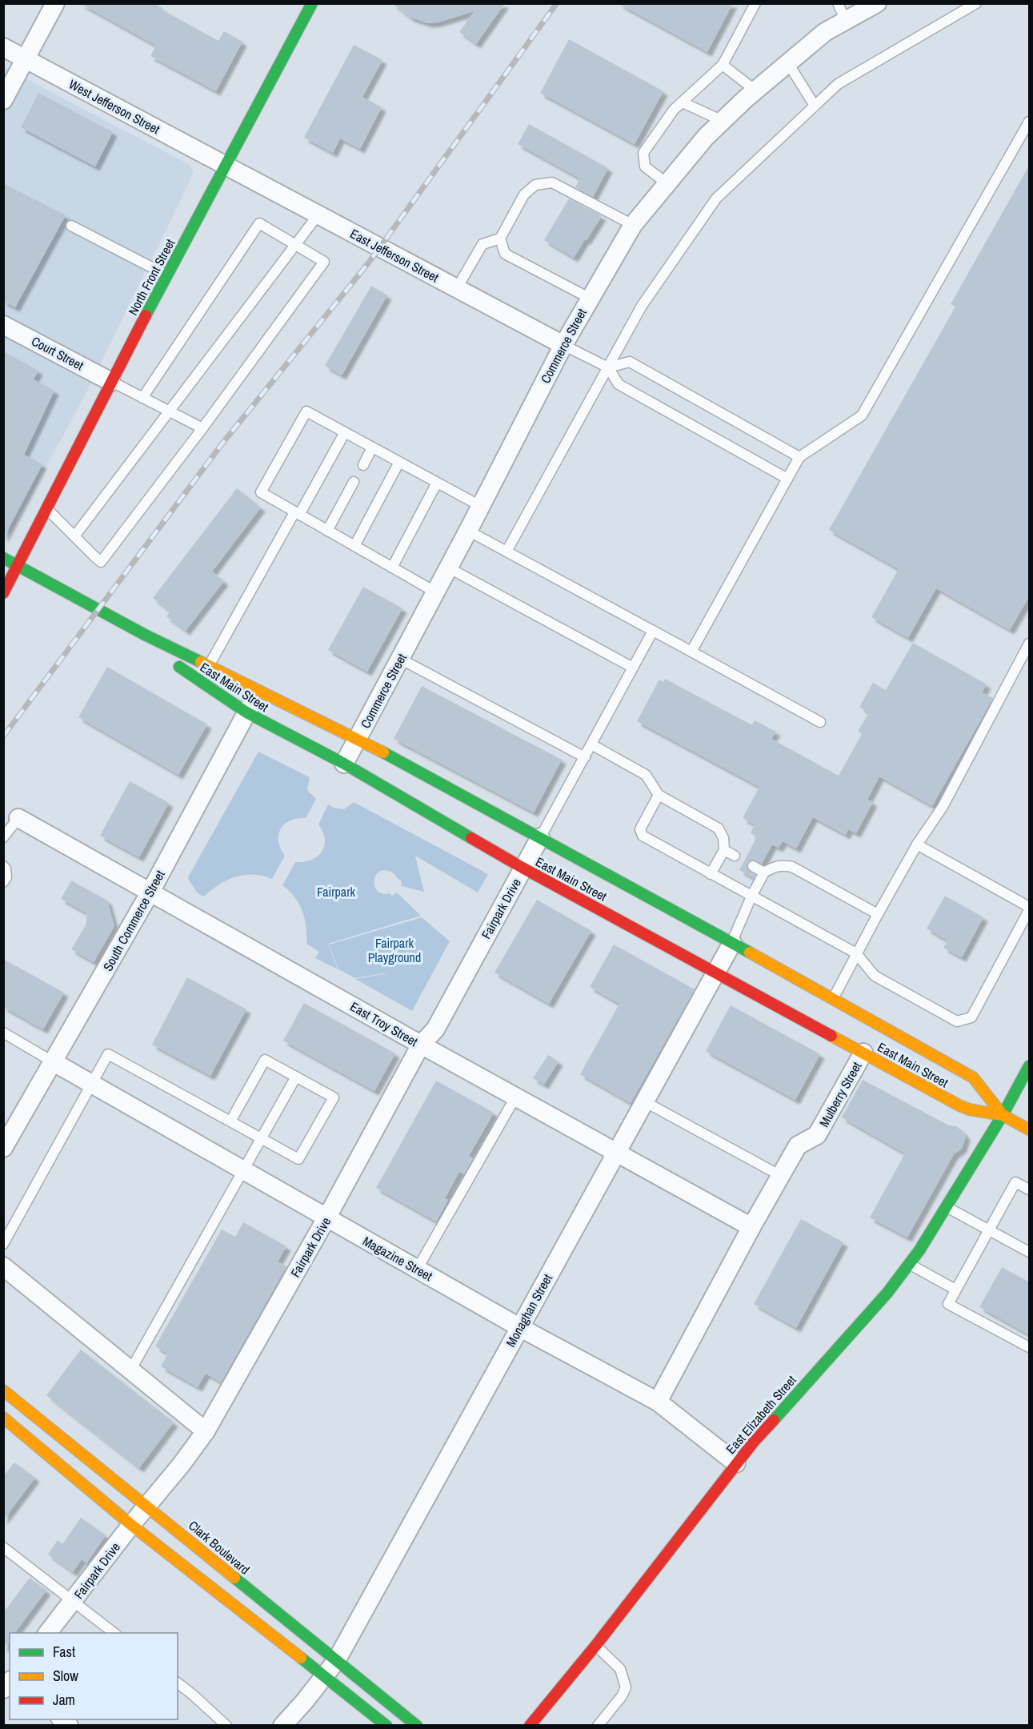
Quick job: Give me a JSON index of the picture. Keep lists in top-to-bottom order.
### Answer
{
  "streets": {
    "street": [
      "West Jefferson Street",
      "East Jefferson Street",
      "North Front Street",
      "Commerce Street",
      "Court Street",
      "East Main Street",
      "Fairpark Drive",
      "South Commerce Street",
      "East Troy Street",
      "Mulberry Street",
      "Magazine Street",
      "Monaghan Street",
      "East Elizabeth Street",
      "Clark Boulevard"
    ]
  },
  "crossings": [
    ["West Jefferson Street", "East Jefferson Street"],
    ["West Jefferson Street", "North Front Street"],
    ["East Jefferson Street", "North Front Street"],
    ["East Jefferson Street", "Commerce Street"],
    ["North Front Street", "Court Street"],
    ["North Front Street", "East Main Street"],
    ["Commerce Street", "East Main Street"],
    ["East Main Street", "Fairpark Drive"],
    ["East Main Street", "South Commerce Street"],
    ["East Main Street", "Mulberry Street"],
    ["East Main Street", "Monaghan Street"],
    ["East Main Street", "East Elizabeth Street"],
    ["Fairpark Drive", "East Troy Street"],
    ["Fairpark Drive", "Magazine Street"],
    ["Fairpark Drive", "Clark Boulevard"],
    ["South Commerce Street", "East Troy Street"],
    ["South Commerce Street", "Magazine Street"],
    ["East Troy Street", "Mulberry Street"],
    ["East Troy Street", "Monaghan Street"],
    ["Mulberry Street", "Magazine Street"],
    ["Magazine Street", "Monaghan Street"],
    ["Magazine Street", "East Elizabeth Street"],
    ["Monaghan Street", "Clark Boulevard"]
  ],
  "parks": ["Fairpark", "Fairpark Playground"],
  "legend": ["Fast", "Slow", "Jam"]
}
